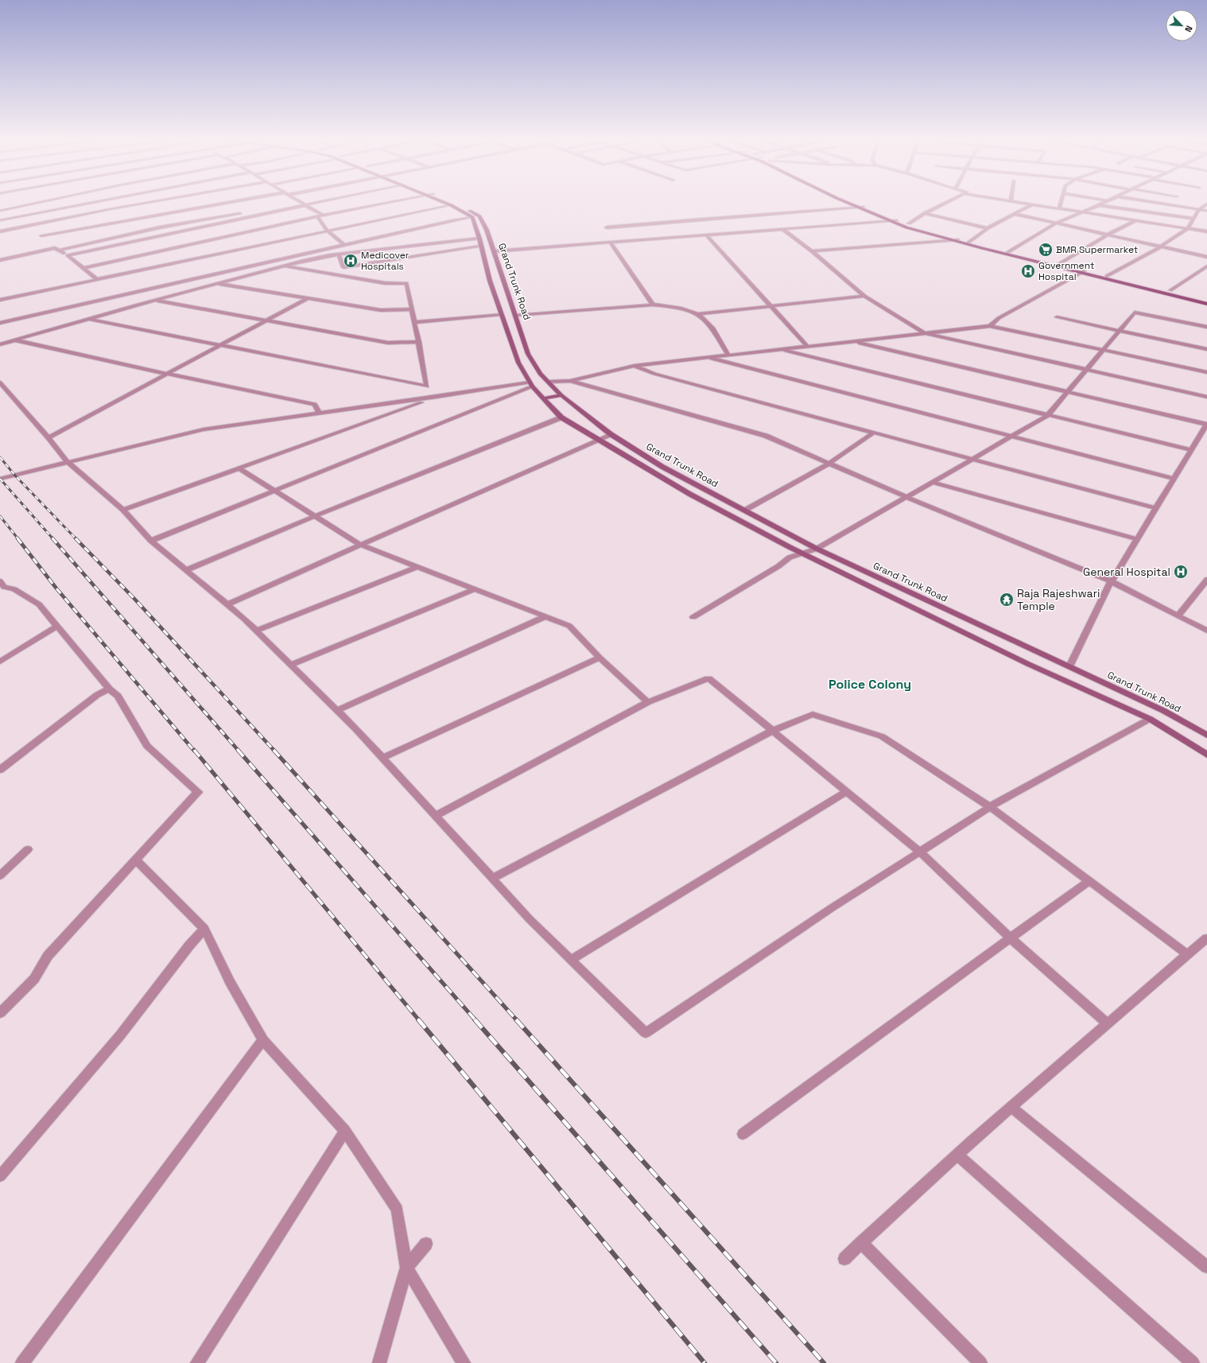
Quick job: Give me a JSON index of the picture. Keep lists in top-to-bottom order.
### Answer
{
  "streets": {
    "main road": ["Grand Trunk Road"]
  },
  "districts": ["Police Colony"],
  "places": {
    "supermarket": ["BMR Supermarket"],
    "hospital": ["Medicover Hospitals", "Government Hospital", "General Hospital"],
    "temple": ["Raja Rajeshwari Temple"]
  },
  "north": "bottom right"
}
